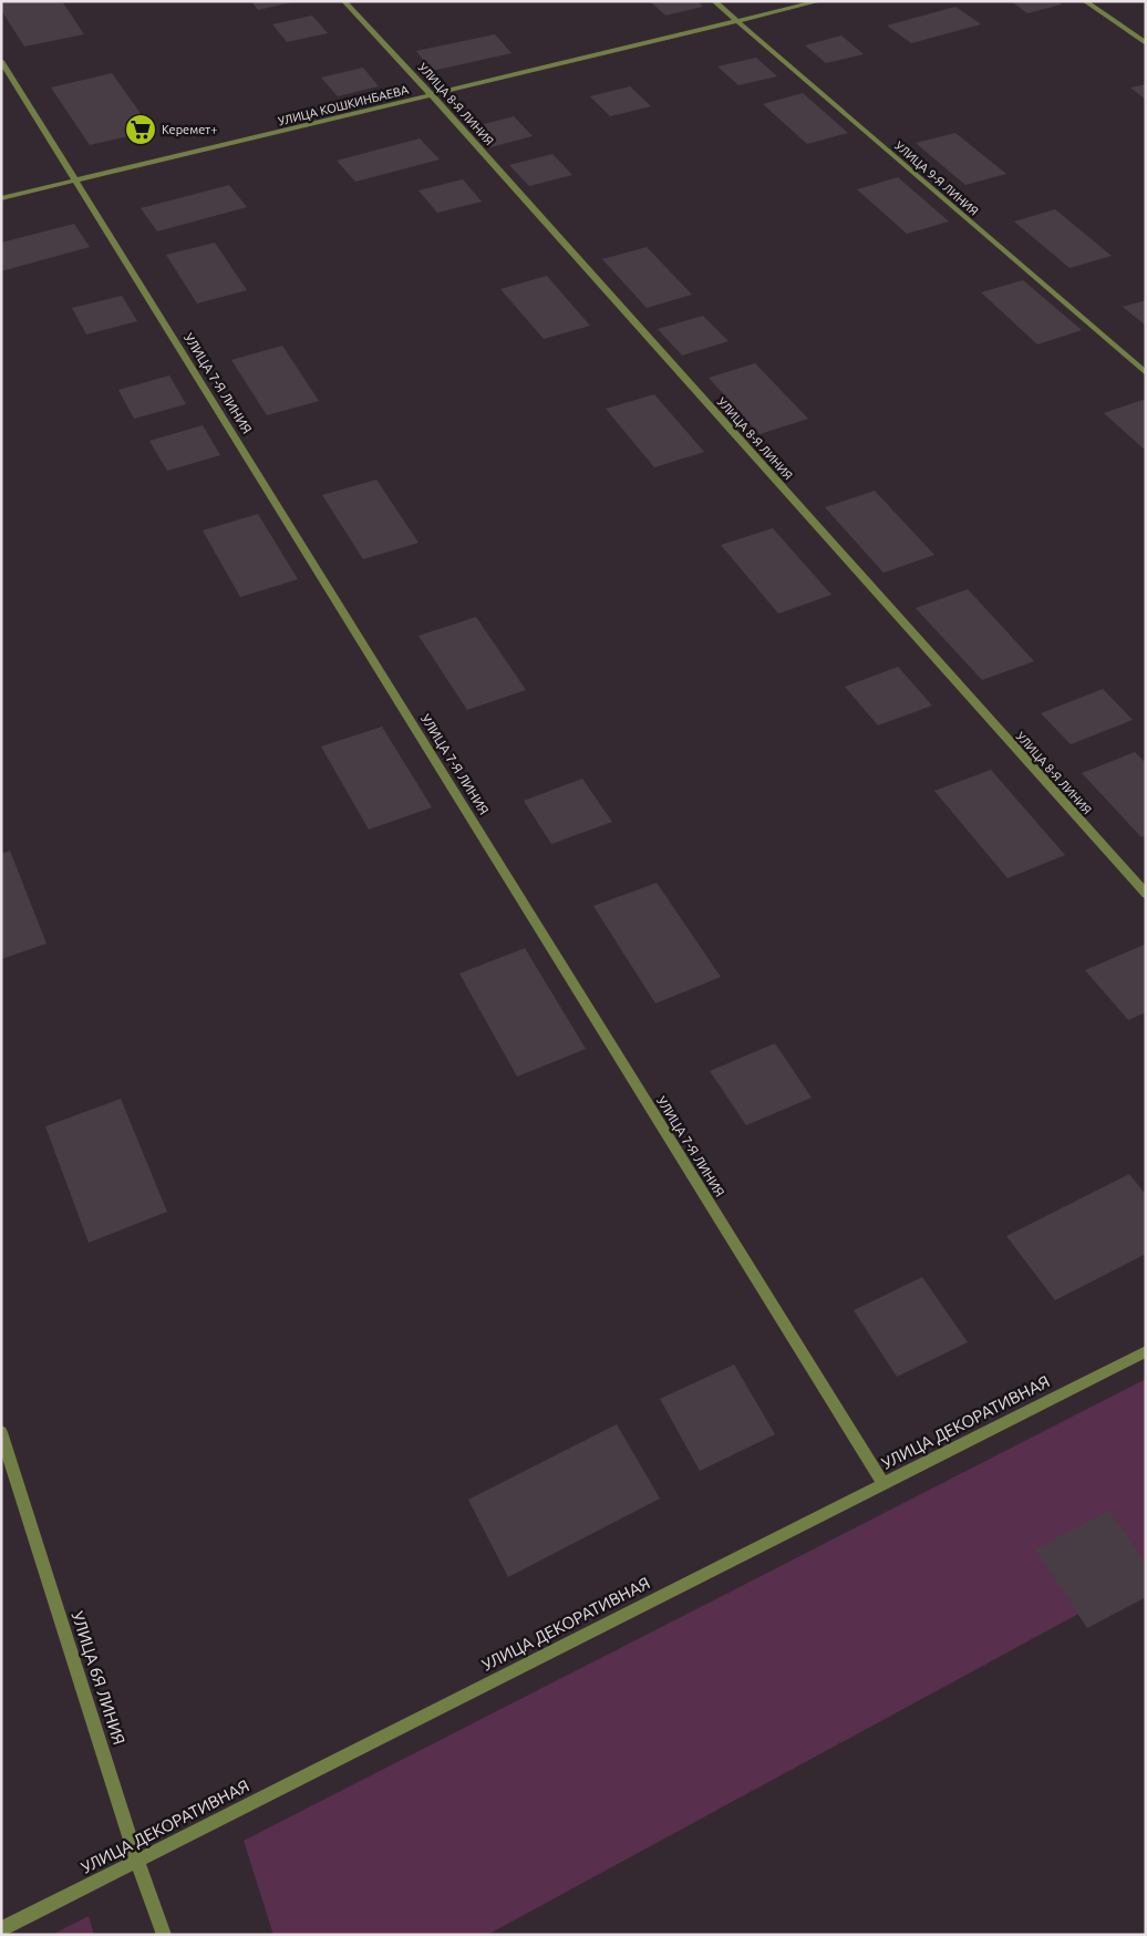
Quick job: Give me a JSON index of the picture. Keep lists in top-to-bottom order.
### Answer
{
  "streets": {
    "street": [
      "УЛИЦА 8-Я ЛИНИЯ",
      "УЛИЦА КОШКИНБАЕВА",
      "УЛИЦА 9-Я ЛИНИЯ",
      "УЛИЦА 7-Я ЛИНИЯ",
      "УЛИЦА ДЕКОРАТИВНАЯ",
      "УЛИЦА 6Я ЛИНИЯ"
    ]
  },
  "crossings": [
    ["УЛИЦА 8-Я ЛИНИЯ", "УЛИЦА КОШКИНБАЕВА"],
    ["УЛИЦА КОШКИНБАЕВА", "УЛИЦА 9-Я ЛИНИЯ"],
    ["УЛИЦА КОШКИНБАЕВА", "УЛИЦА 7-Я ЛИНИЯ"],
    ["УЛИЦА 7-Я ЛИНИЯ", "УЛИЦА ДЕКОРАТИВНАЯ"],
    ["УЛИЦА ДЕКОРАТИВНАЯ", "УЛИЦА 6Я ЛИНИЯ"]
  ],
  "places": {
    "supermarket": ["Керемет+"]
  }
}
